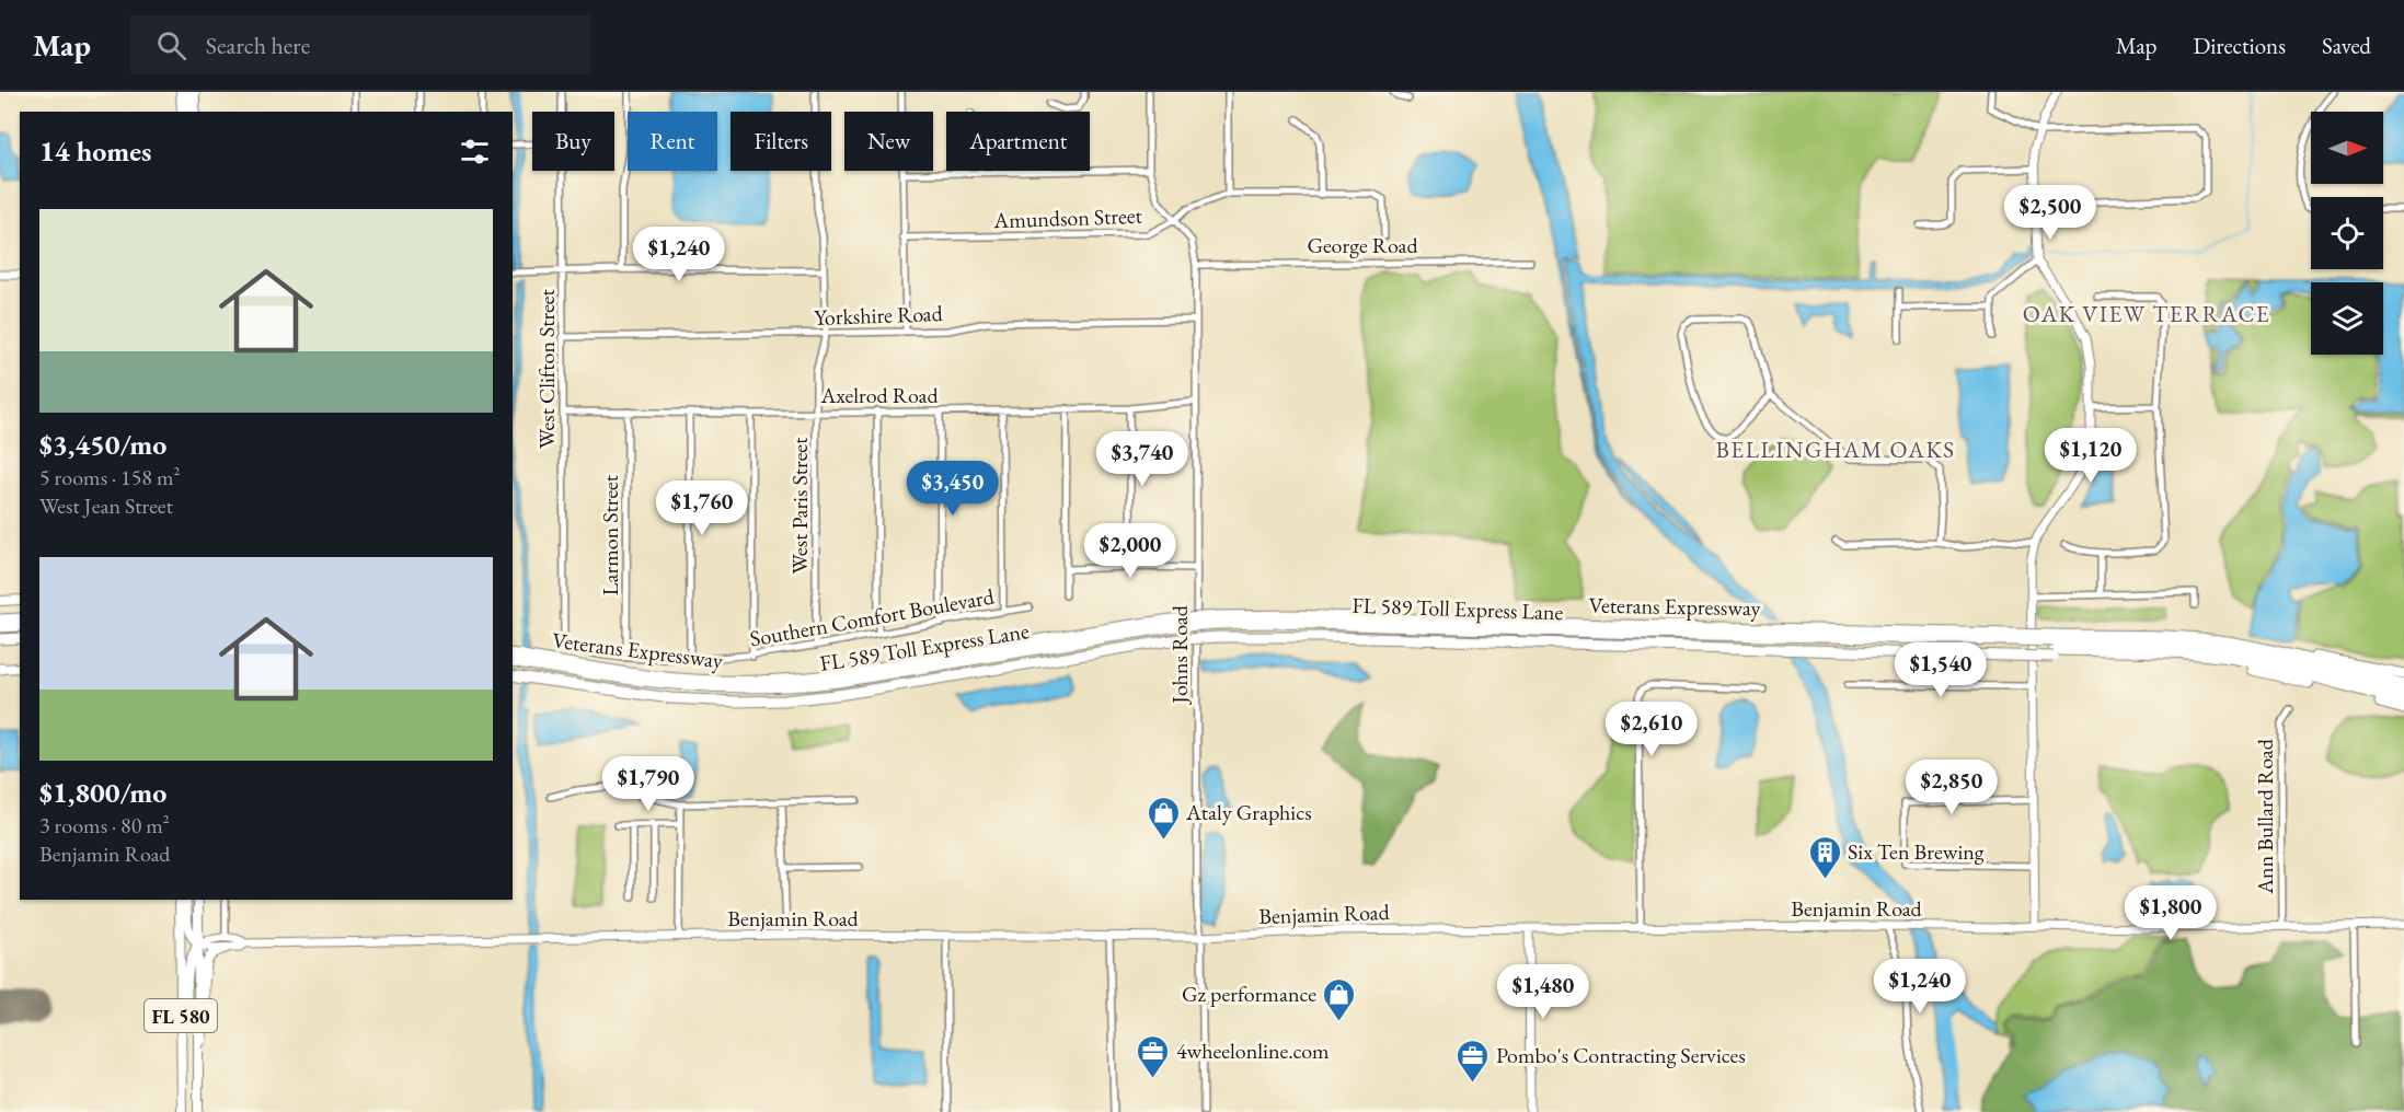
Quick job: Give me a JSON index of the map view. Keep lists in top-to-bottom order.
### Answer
{
  "streets": {
    "highway": ["Veterans Expressway"],
    "main road": ["FL 580"],
    "street": [
      "Amundson Street",
      "George Road",
      "Yorkshire Road",
      "West Clifton Street",
      "Axelrod Road",
      "West Paris Street",
      "Larmon Street",
      "Southern Comfort Boulevard",
      "Johns Road",
      "Ann Bullard Road",
      "Benjamin Road"
    ]
  },
  "crossings": [
    ["Amundson Street", "Johns Road"],
    ["George Road", "Johns Road"],
    ["Yorkshire Road", "West Clifton Street"],
    ["Yorkshire Road", "West Paris Street"],
    ["Yorkshire Road", "Johns Road"],
    ["West Clifton Street", "Axelrod Road"],
    ["West Clifton Street", "Southern Comfort Boulevard"],
    ["Axelrod Road", "West Paris Street"],
    ["Axelrod Road", "Larmon Street"],
    ["Axelrod Road", "Johns Road"],
    ["West Paris Street", "Southern Comfort Boulevard"],
    ["Larmon Street", "Southern Comfort Boulevard"],
    ["Johns Road", "Benjamin Road"],
    ["Ann Bullard Road", "Benjamin Road"],
    ["Benjamin Road", "FL 580"]
  ],
  "districts": ["OAK VIEW TERRACE", "BELLINGHAM OAKS"],
  "places": {
    "shop": ["Ataly Graphics", "Gz performance"],
    "building": ["Six Ten Brewing"],
    "office": ["4wheelonline.com", "Pombo's Contracting Services"]
  },
  "north": "right",
  "page": {
    "header": "Map",
    "search": "Search here",
    "nav": ["Map", "Directions", "Saved"],
    "chip": [
      "Buy",
      "Rent",
      "Filters",
      "New",
      "Apartment"
    ],
    "heading": "14 homes",
    "price": [
      "$2,500",
      "$1,240",
      "$1,120",
      "$3,740",
      "$3,450",
      "$1,760",
      "$2,000",
      "$1,540",
      "$2,610",
      "$1,790",
      "$2,850",
      "$1,800",
      "$1,240",
      "$1,480"
    ],
    "list": [
      {
        "name": "$3,450/mo",
        "note": "5 rooms · 158 m² · West Jean Street"
      },
      {
        "name": "$1,800/mo",
        "note": "3 rooms · 80 m² · Benjamin Road"
      }
    ]
  }
}
